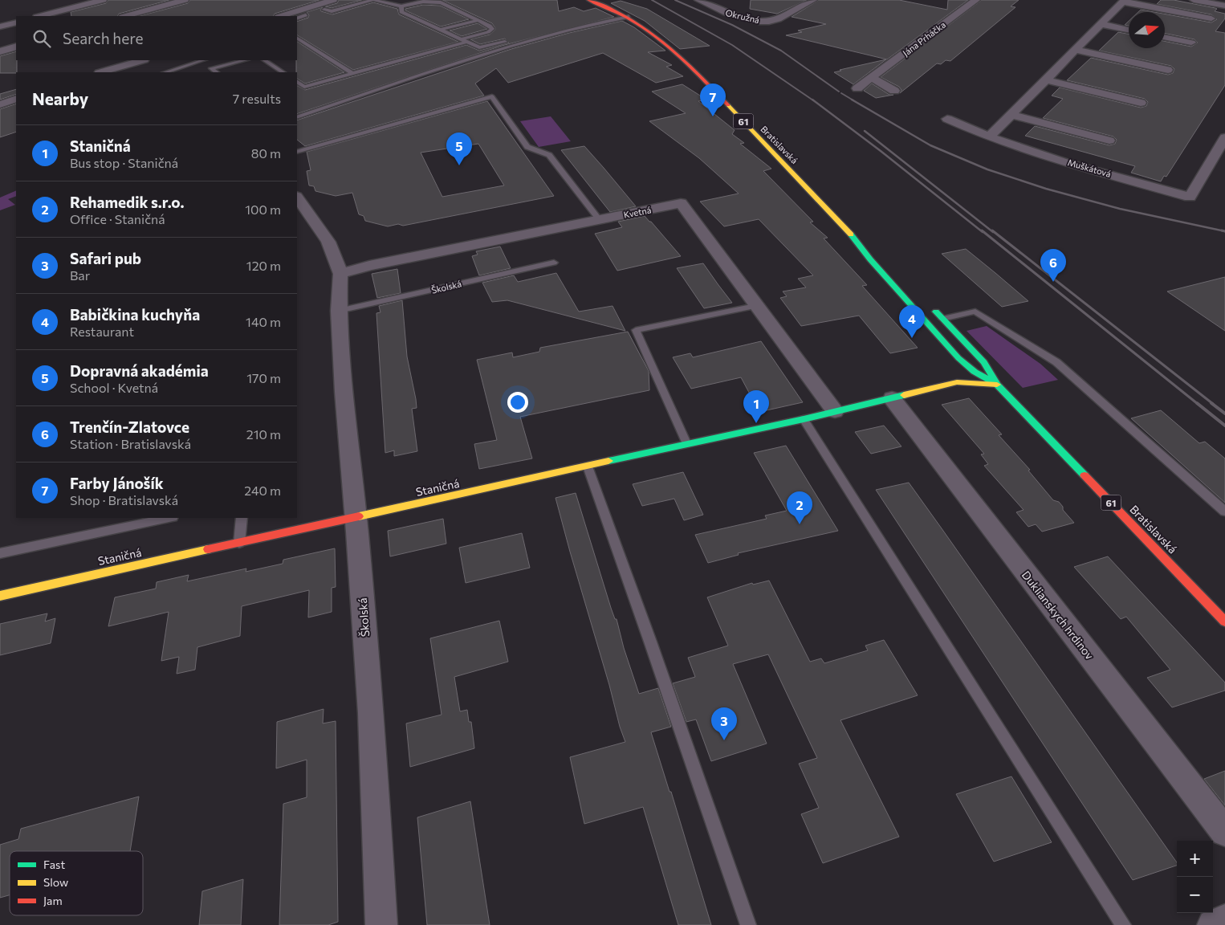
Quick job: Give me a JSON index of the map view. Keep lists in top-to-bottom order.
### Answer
{
  "streets": {
    "main road": ["61", "Bratislavská", "Staničná"],
    "street": [
      "Okružná",
      "Jána Prháčka",
      "Muškátová",
      "Kvetná",
      "Školská",
      "Duklianskych hrdinov"
    ]
  },
  "crossings": [
    ["Bratislavská", "Staničná"],
    ["Kvetná", "Školská"],
    ["Kvetná", "Staničná"],
    ["Školská", "Staničná"],
    ["Staničná", "Duklianskych hrdinov"]
  ],
  "legend": ["Fast", "Slow", "Jam"],
  "north": "right",
  "page": {
    "search": "Search here",
    "heading": ["Nearby", "7 results"],
    "pins": [
      "7",
      "5",
      "6",
      "4",
      "1",
      "2",
      "3"
    ],
    "list": [
      {
        "mark": "1",
        "name": "Staničná",
        "note": "Bus stop · Staničná",
        "value": "80 m"
      },
      {
        "mark": "2",
        "name": "Rehamedik s.r.o.",
        "note": "Office · Staničná",
        "value": "100 m"
      },
      {
        "mark": "3",
        "name": "Safari pub",
        "note": "Bar",
        "value": "120 m"
      },
      {
        "mark": "4",
        "name": "Babičkina kuchyňa",
        "note": "Restaurant",
        "value": "140 m"
      },
      {
        "mark": "5",
        "name": "Dopravná akadémia",
        "note": "School · Kvetná",
        "value": "170 m"
      },
      {
        "mark": "6",
        "name": "Trenčín-Zlatovce",
        "note": "Station · Bratislavská",
        "value": "210 m"
      },
      {
        "mark": "7",
        "name": "Farby Jánošík",
        "note": "Shop · Bratislavská",
        "value": "240 m"
      }
    ],
    "map_buttons": ["+", "−"]
  }
}
